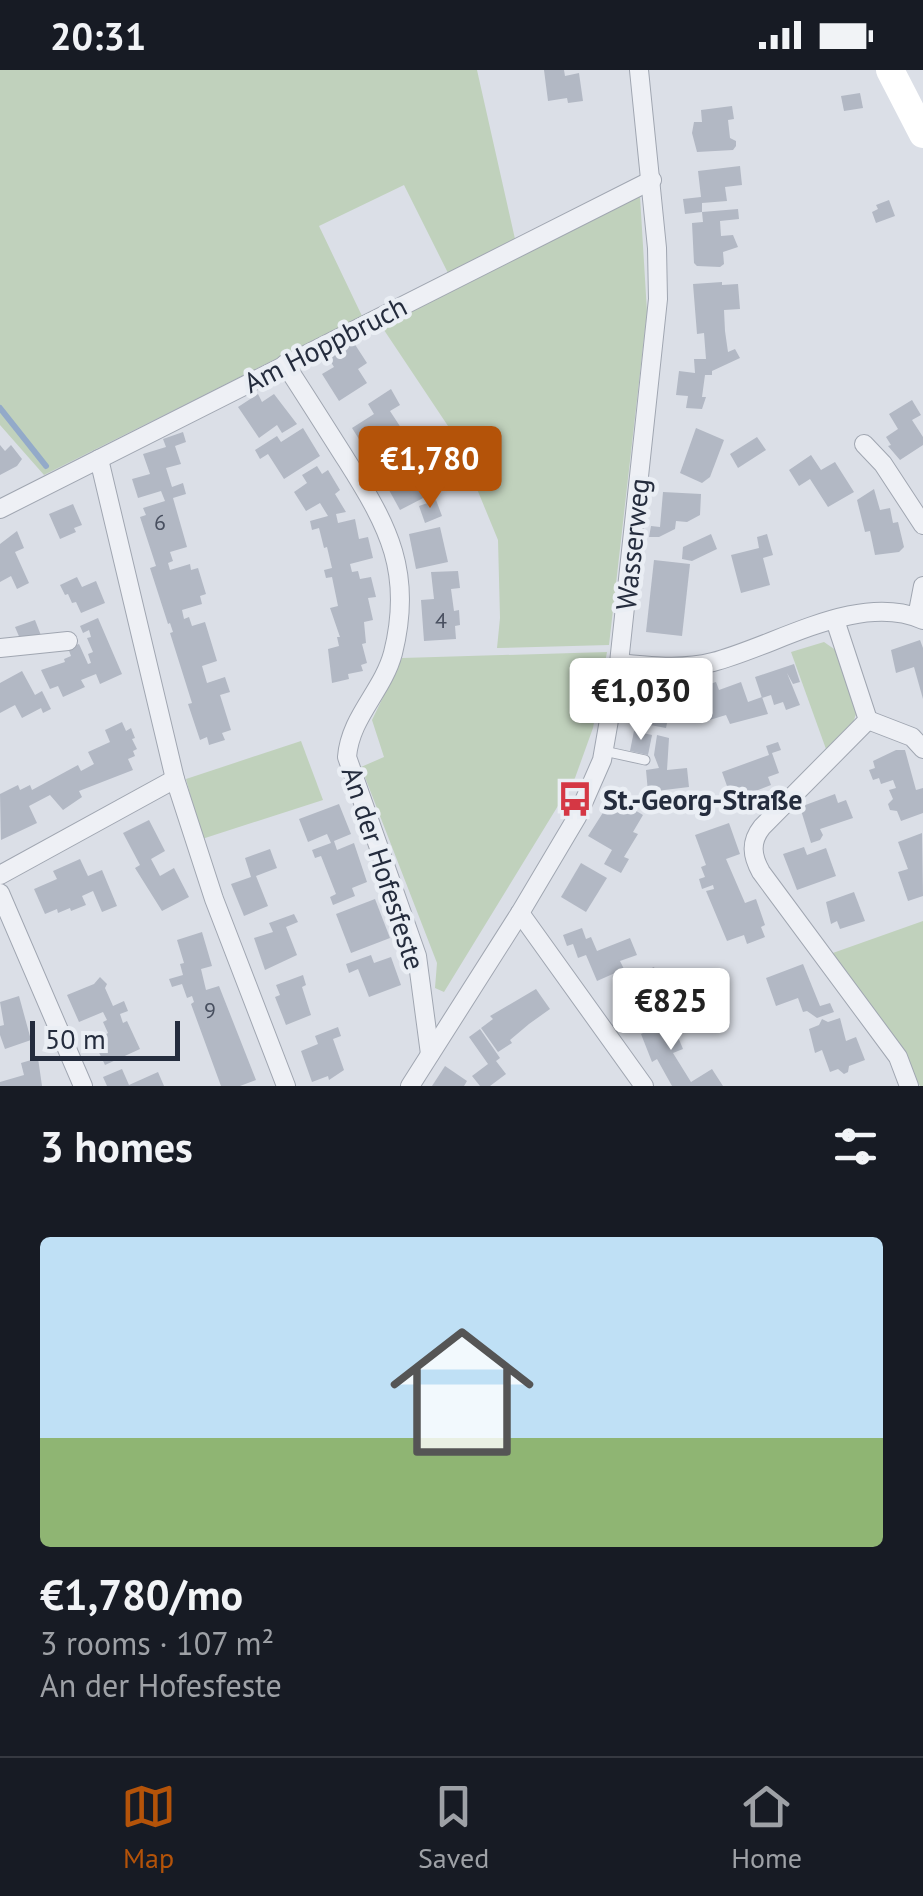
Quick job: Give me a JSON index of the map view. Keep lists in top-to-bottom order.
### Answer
{
  "streets": {
    "street": ["Am Hoppbruch", "Wasserweg", "An der Hofesfeste"]
  },
  "crossings": [
    ["Am Hoppbruch", "Wasserweg"],
    ["Am Hoppbruch", "An der Hofesfeste"],
    ["Wasserweg", "An der Hofesfeste"]
  ],
  "places": {
    "bus stop": ["St.-Georg-Straße"]
  },
  "house_numbers": ["6", "4", "9"],
  "scale_bar": "50 m",
  "page": {
    "status": "20:31",
    "price": ["€1,780", "€1,030", "€825"],
    "scale": "50 m",
    "heading": "3 homes",
    "list": [
      {
        "name": "€1,780/mo",
        "note": "3 rooms · 107 m² · An der Hofesfeste"
      }
    ],
    "tabs": ["Map", "Saved", "Home"]
  }
}
